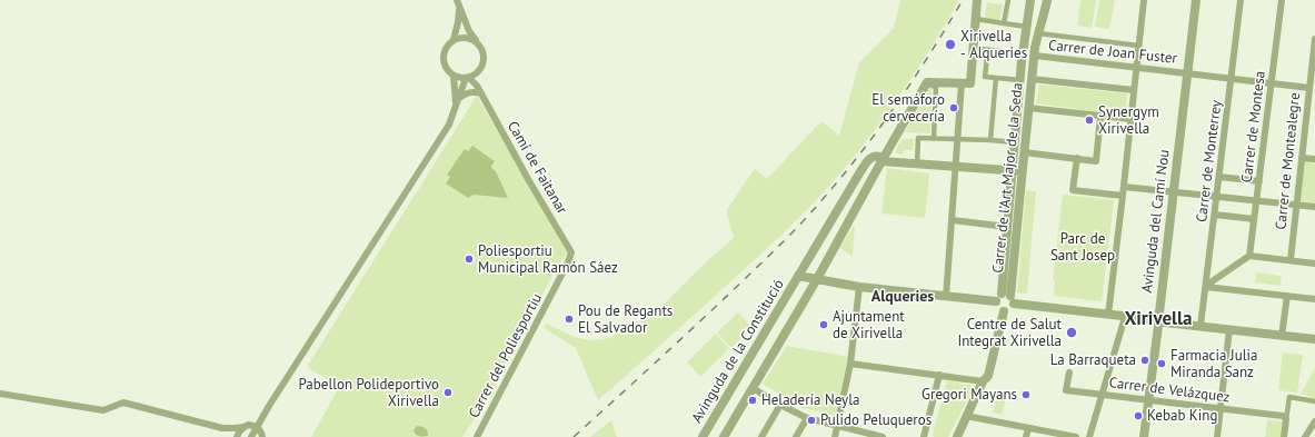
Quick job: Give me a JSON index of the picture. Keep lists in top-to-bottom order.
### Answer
{
  "streets": {
    "street": [
      "Carrer de Joan Fuster",
      "Carrer de Montesa",
      "Carrer de Monterrey",
      "Carrer de Montealegre",
      "Camí de Faitanar",
      "Carrer de l'Art Major de la Seda",
      "Avinguda del Camí Nou",
      "Avinguda de la Constitució",
      "Carrer del Poliesportiu",
      "Carrer de Velázquez"
    ]
  },
  "crossings": [
    ["Carrer de Joan Fuster", "Carrer de Montesa"],
    ["Carrer de Joan Fuster", "Carrer de Monterrey"],
    ["Carrer de Joan Fuster", "Carrer de Montealegre"],
    ["Carrer de Joan Fuster", "Carrer de l'Art Major de la Seda"],
    ["Carrer de Joan Fuster", "Avinguda del Camí Nou"],
    ["Camí de Faitanar", "Carrer del Poliesportiu"]
  ],
  "districts": ["Alqueries", "Xirivella"],
  "parks": ["Parc de Sant Josep"],
  "places": [
    "Xirivella - Alqueries",
    "El semáforo cervecería",
    "Synergym Xirivella",
    "Poliesportiu Municipal Ramón Sáez",
    "Pou de Regants El Salvador",
    "Ajuntament de Xirivella",
    "Centre de Salut Integrat Xirivella",
    "La Barraqueta",
    "Farmacia Julia Miranda Sanz",
    "Pabellon Polideportivo Xirivella",
    "Gregori Mayans",
    "Heladería Neyla",
    "Kebab King",
    "Pulido Peluqueros"
  ]
}
